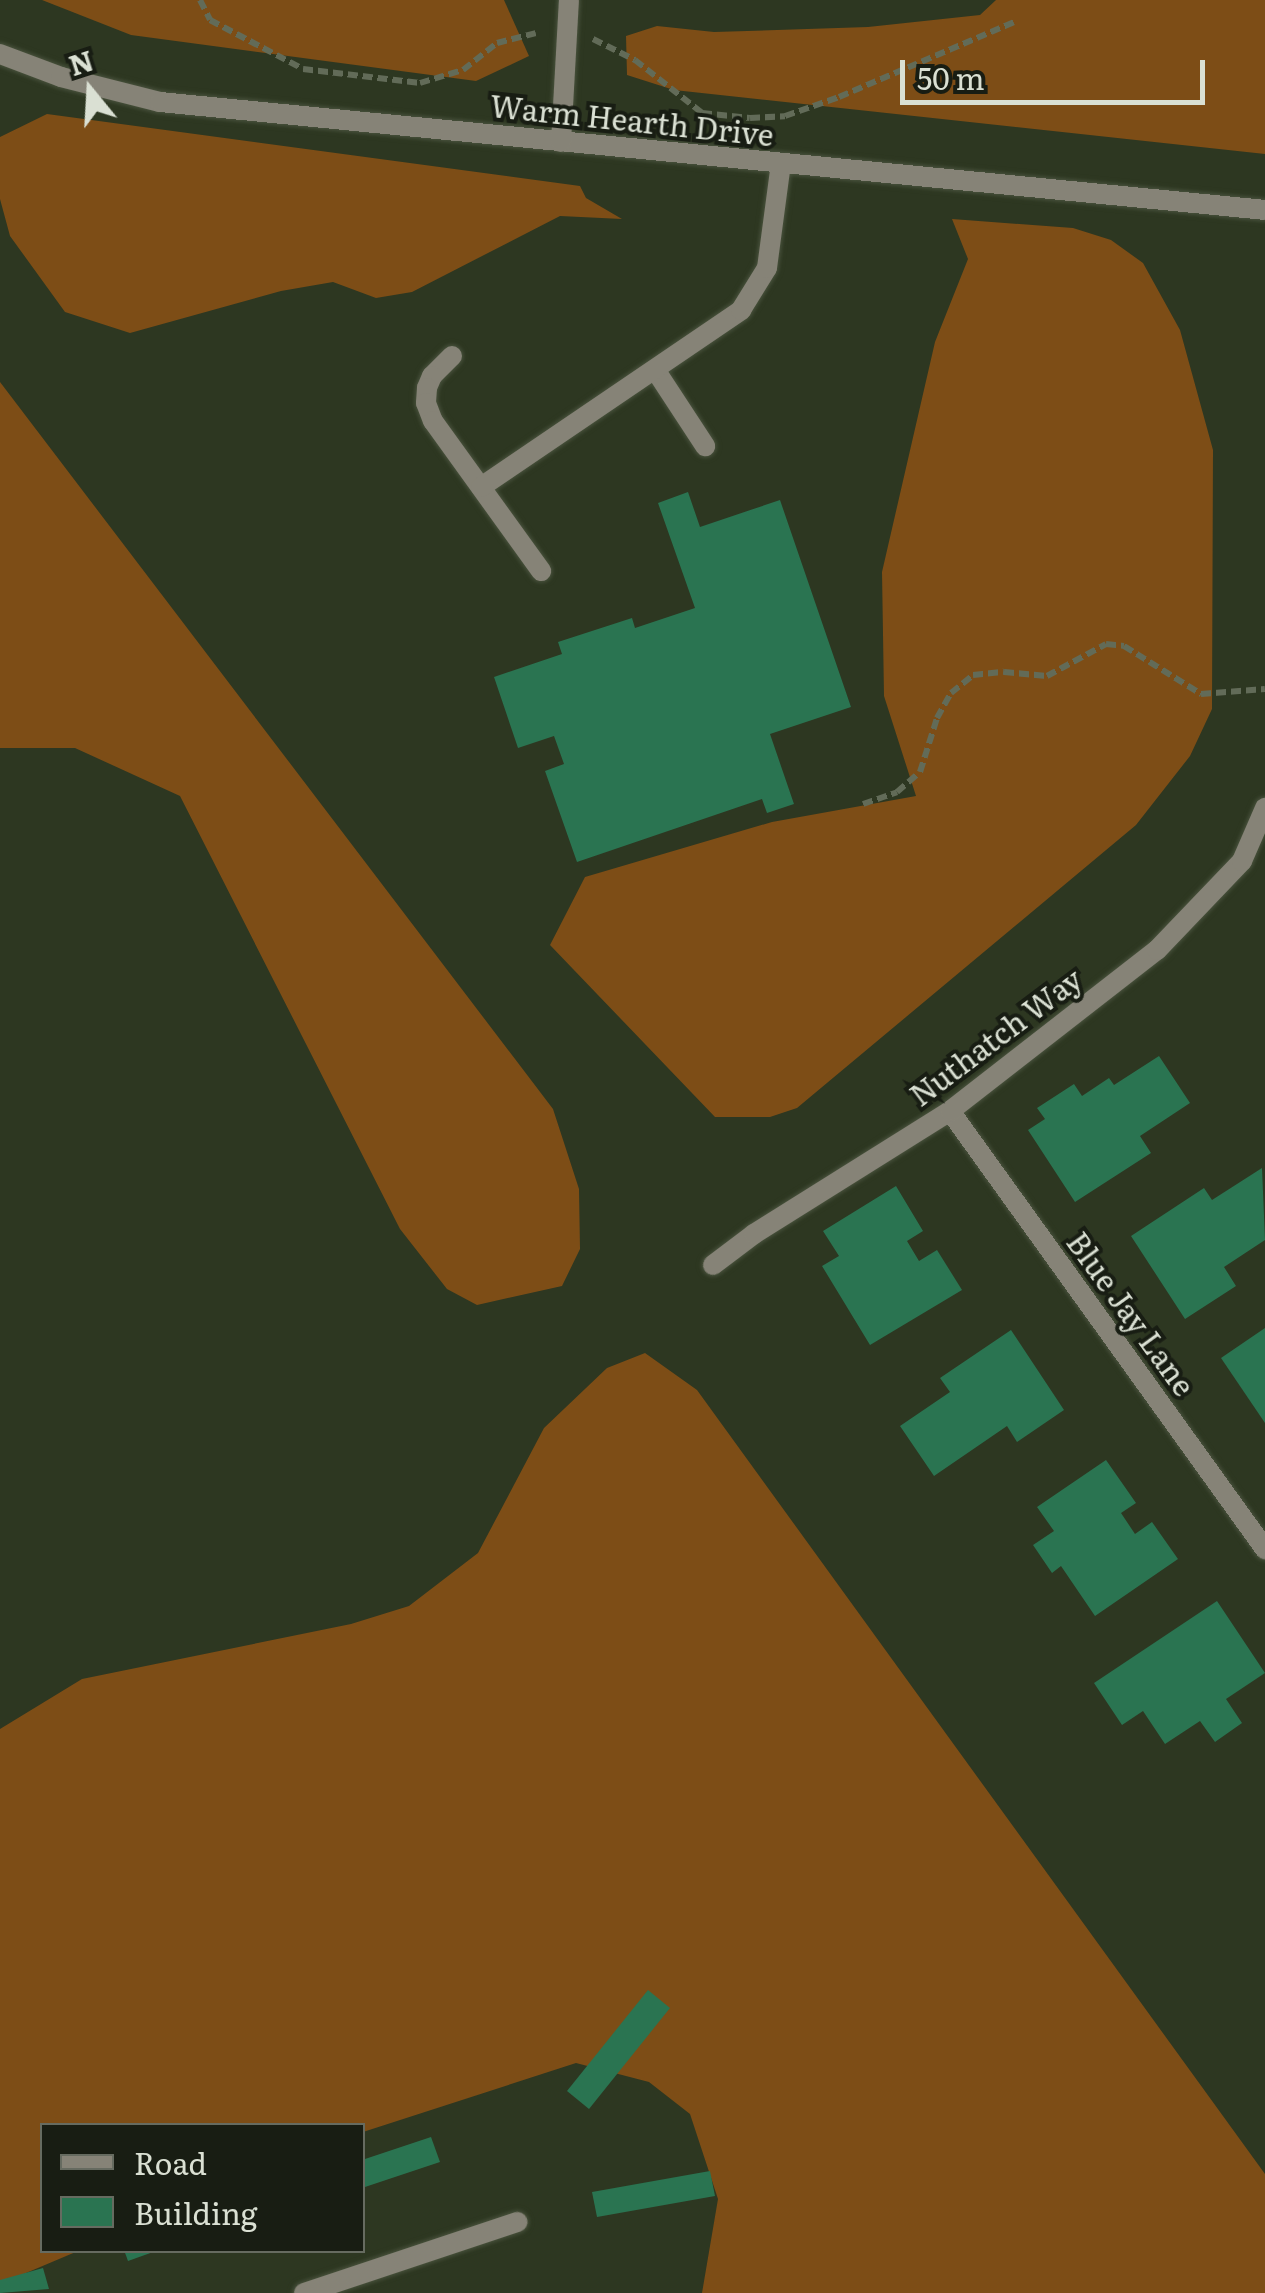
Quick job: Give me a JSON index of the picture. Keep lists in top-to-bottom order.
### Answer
{
  "streets": {
    "street": ["Warm Hearth Drive", "Nuthatch Way", "Blue Jay Lane"]
  },
  "crossings": [
    ["Nuthatch Way", "Blue Jay Lane"]
  ],
  "legend": ["Road", "Building"],
  "scale_bar": "50 m",
  "north": "top"
}
